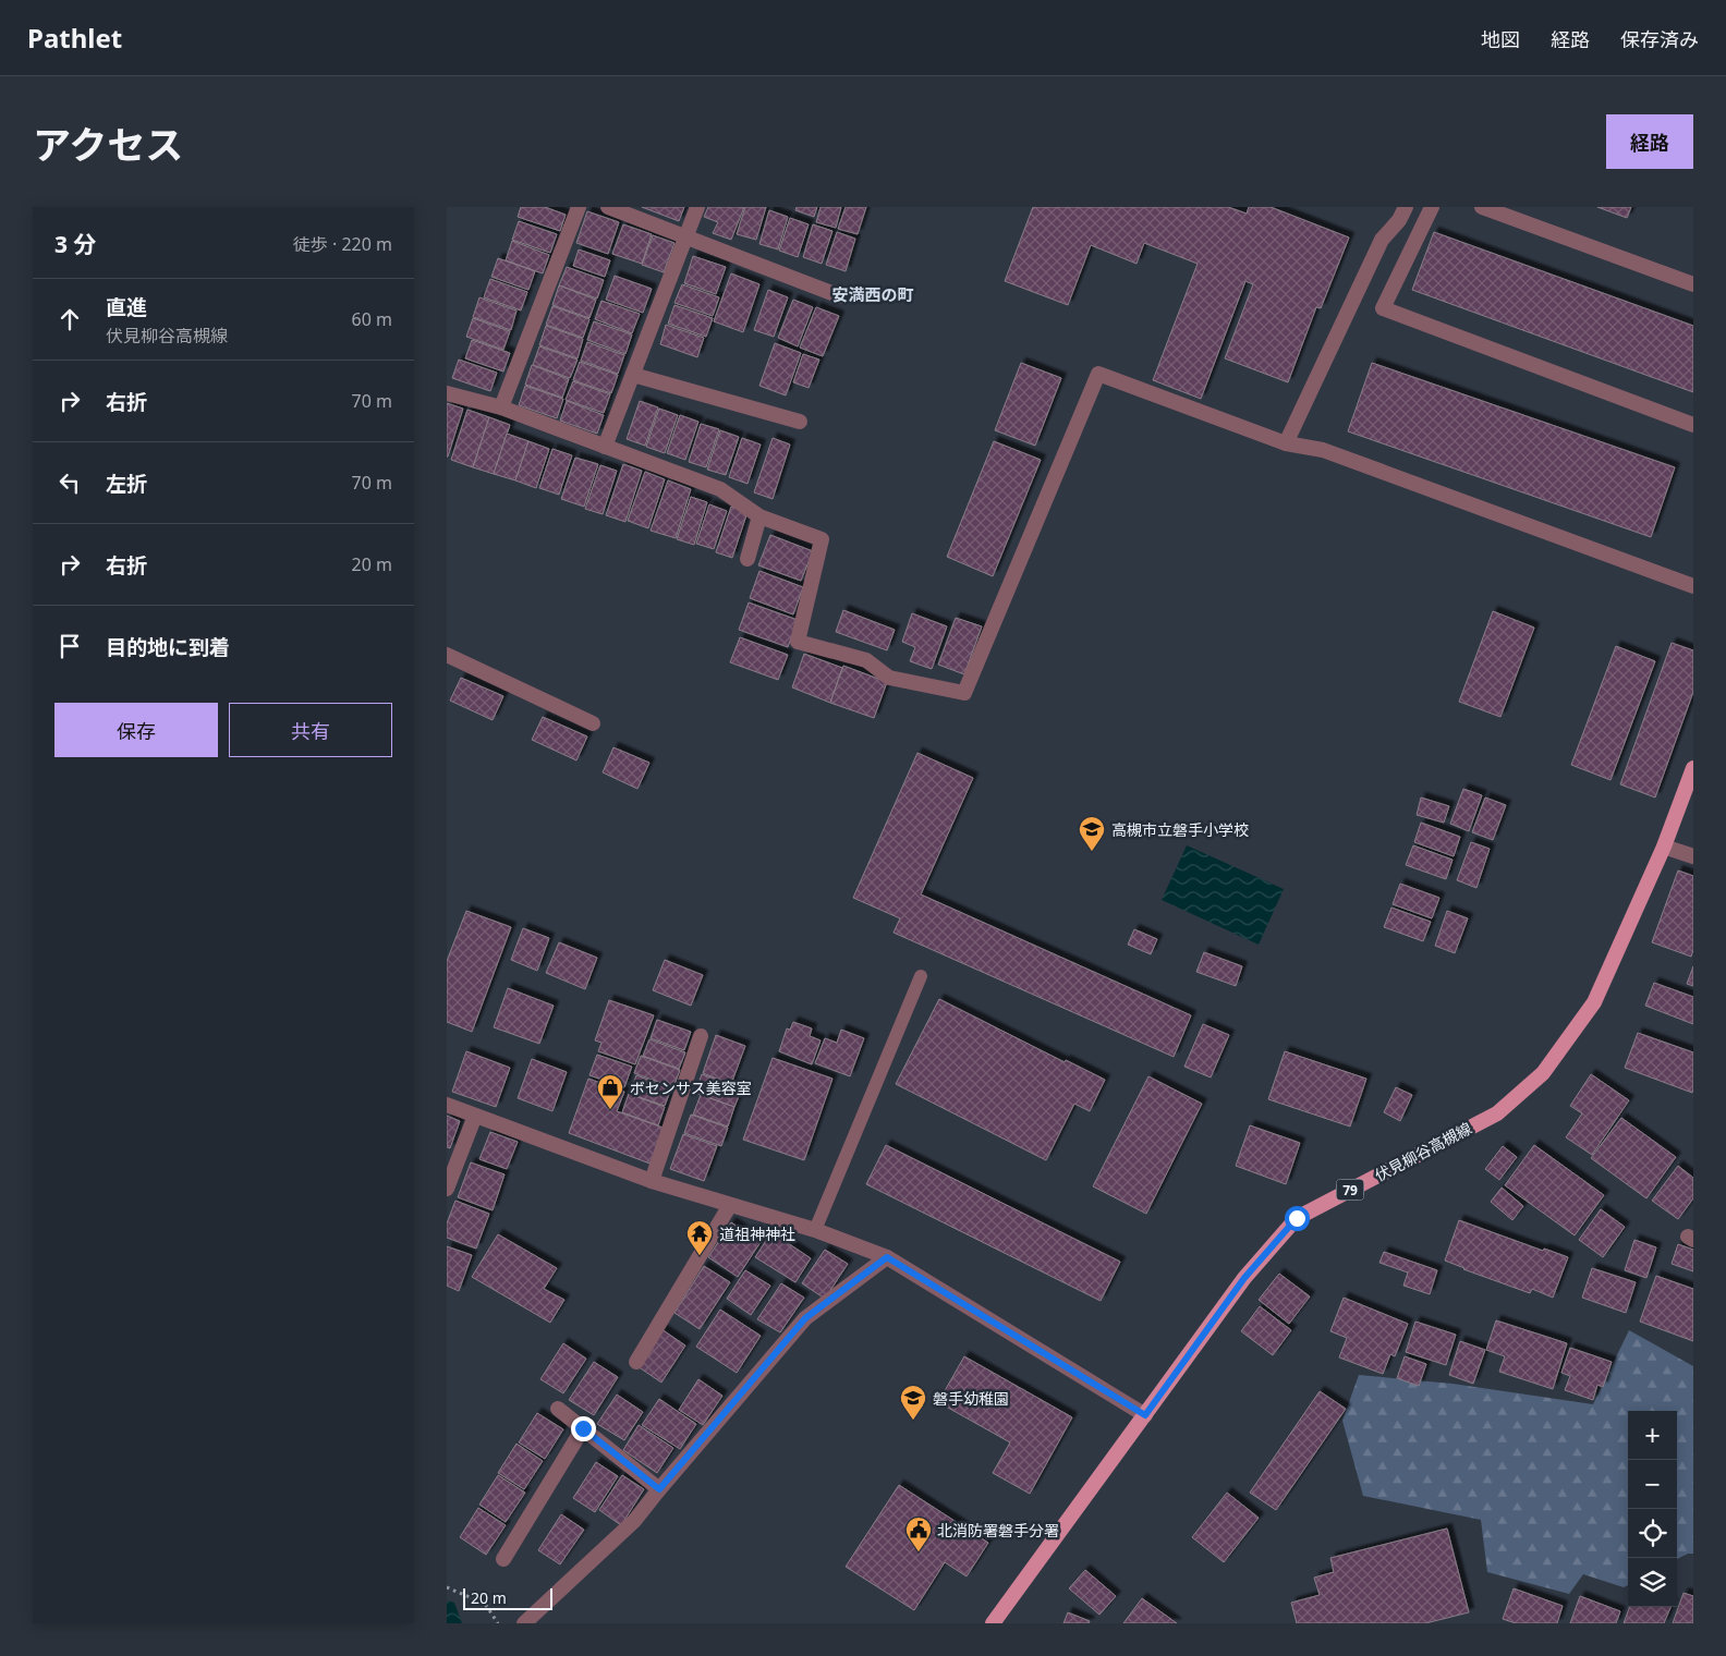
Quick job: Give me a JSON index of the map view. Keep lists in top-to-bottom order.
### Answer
{
  "streets": {
    "main road": ["伏見柳谷高槻線", "79"]
  },
  "districts": ["安満西の町"],
  "places": {
    "school or university": ["高槻市立磐手小学校", "磐手幼稚園"],
    "shop": ["ボセンサス美容室"],
    "temple": ["道祖神神社"],
    "public building": ["北消防署磐手分署"]
  },
  "scale_bar": "20 m",
  "page": {
    "header": "Pathlet",
    "nav": ["地図", "経路", "保存済み"],
    "title": "アクセス",
    "buttons": [
      "経路",
      ["保存", "共有"]
    ],
    "heading": ["3 分", "徒歩 · 220 m"],
    "list": [
      ["直進", "伏見柳谷高槻線", "60 m"],
      ["右折", "70 m"],
      ["左折", "70 m"],
      ["右折", "20 m"],
      "目的地に到着"
    ],
    "map_buttons": ["+", "−"],
    "scale": "20 m"
  }
}
